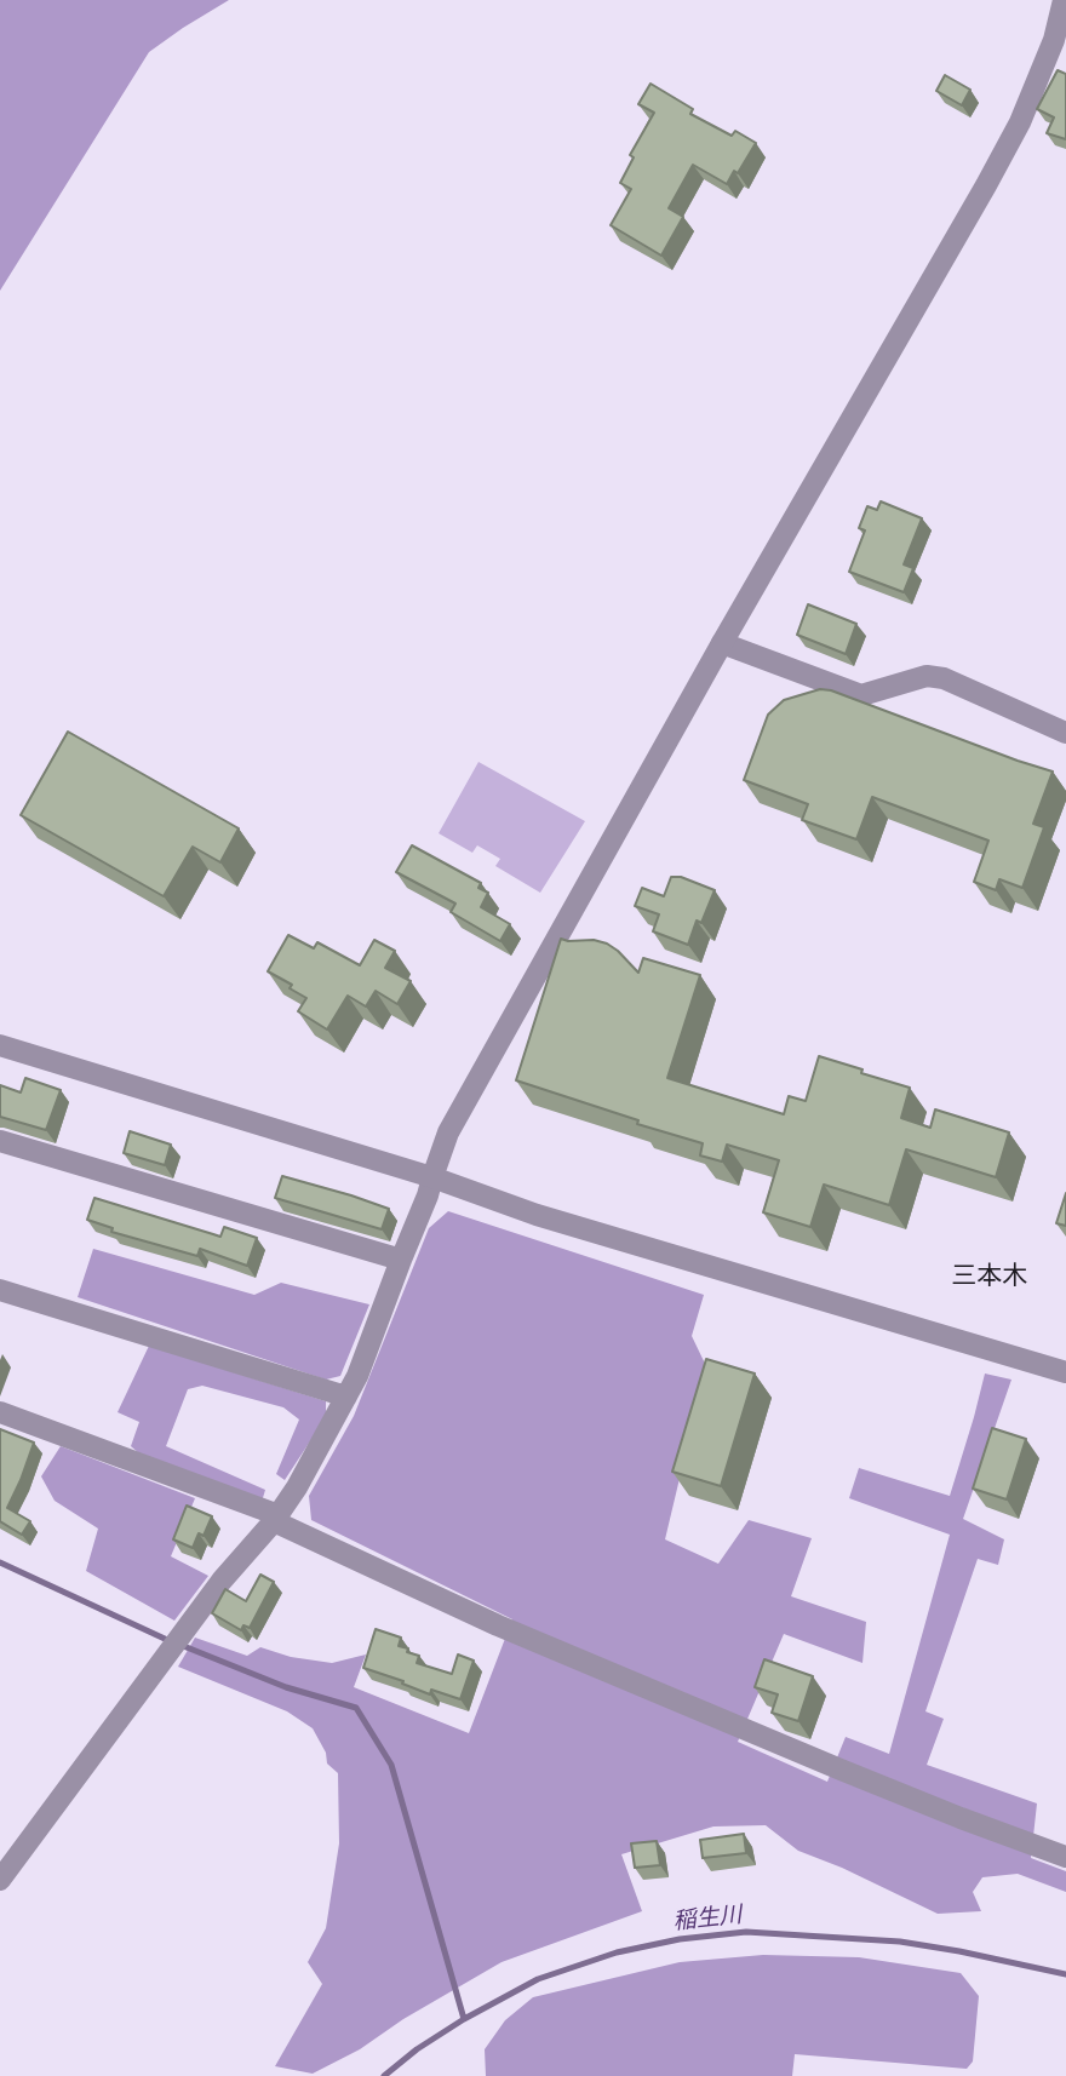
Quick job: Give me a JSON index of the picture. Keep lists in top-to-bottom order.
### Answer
{
  "districts": ["三本木"],
  "water": ["稲生川"]
}
